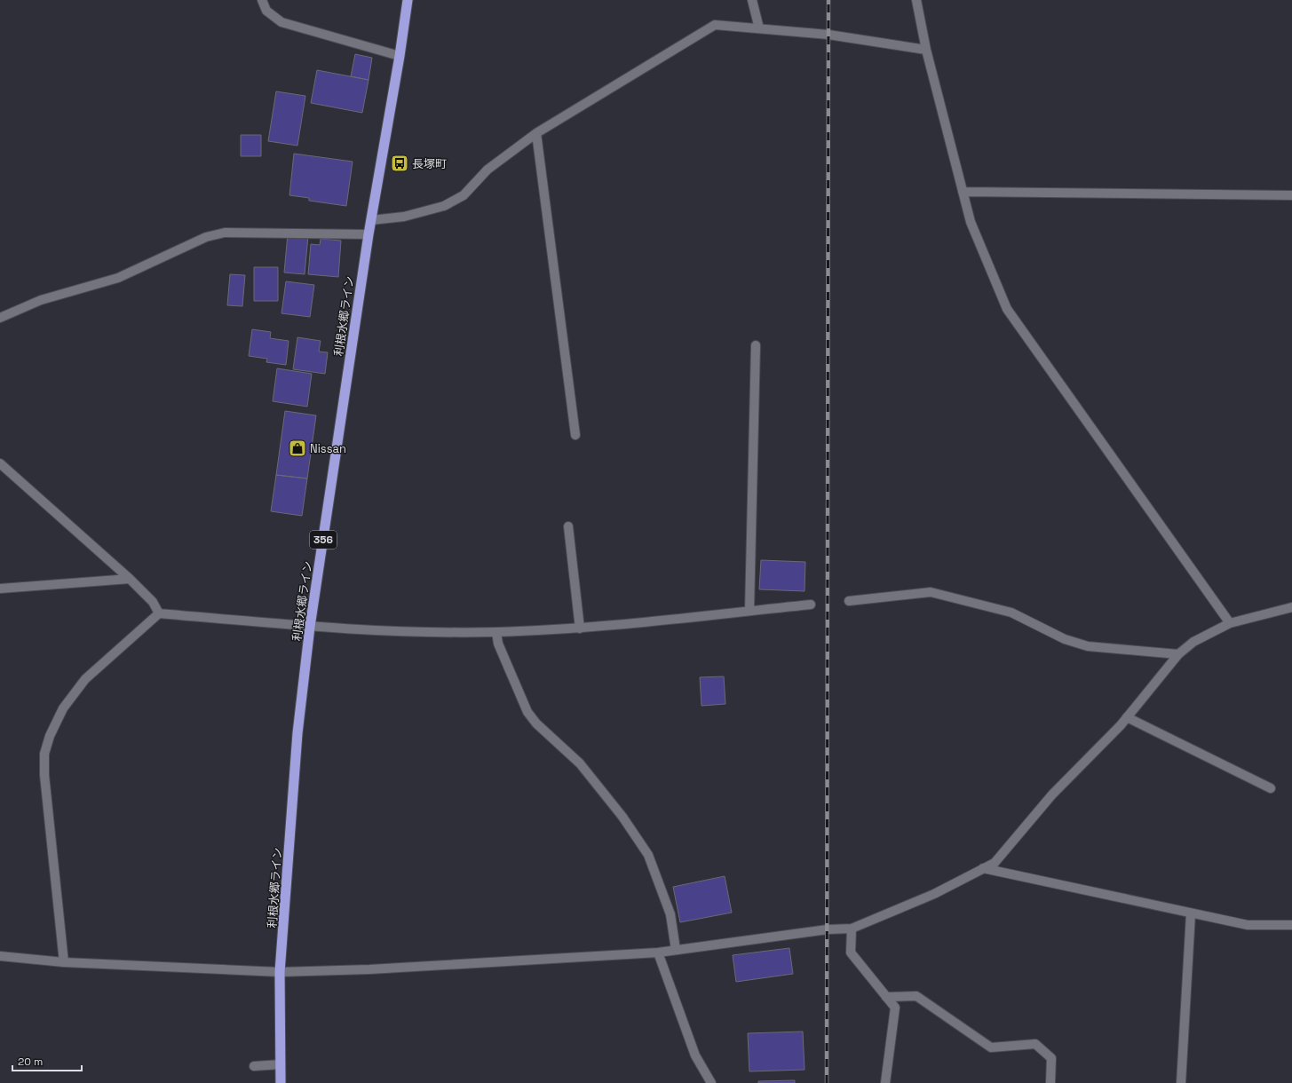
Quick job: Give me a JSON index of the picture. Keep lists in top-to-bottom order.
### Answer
{
  "streets": {
    "highway": ["利根水郷ライン", "356"]
  },
  "places": {
    "bus stop": ["長塚町"],
    "shop": ["Nissan"]
  },
  "scale_bar": "20 m"
}
